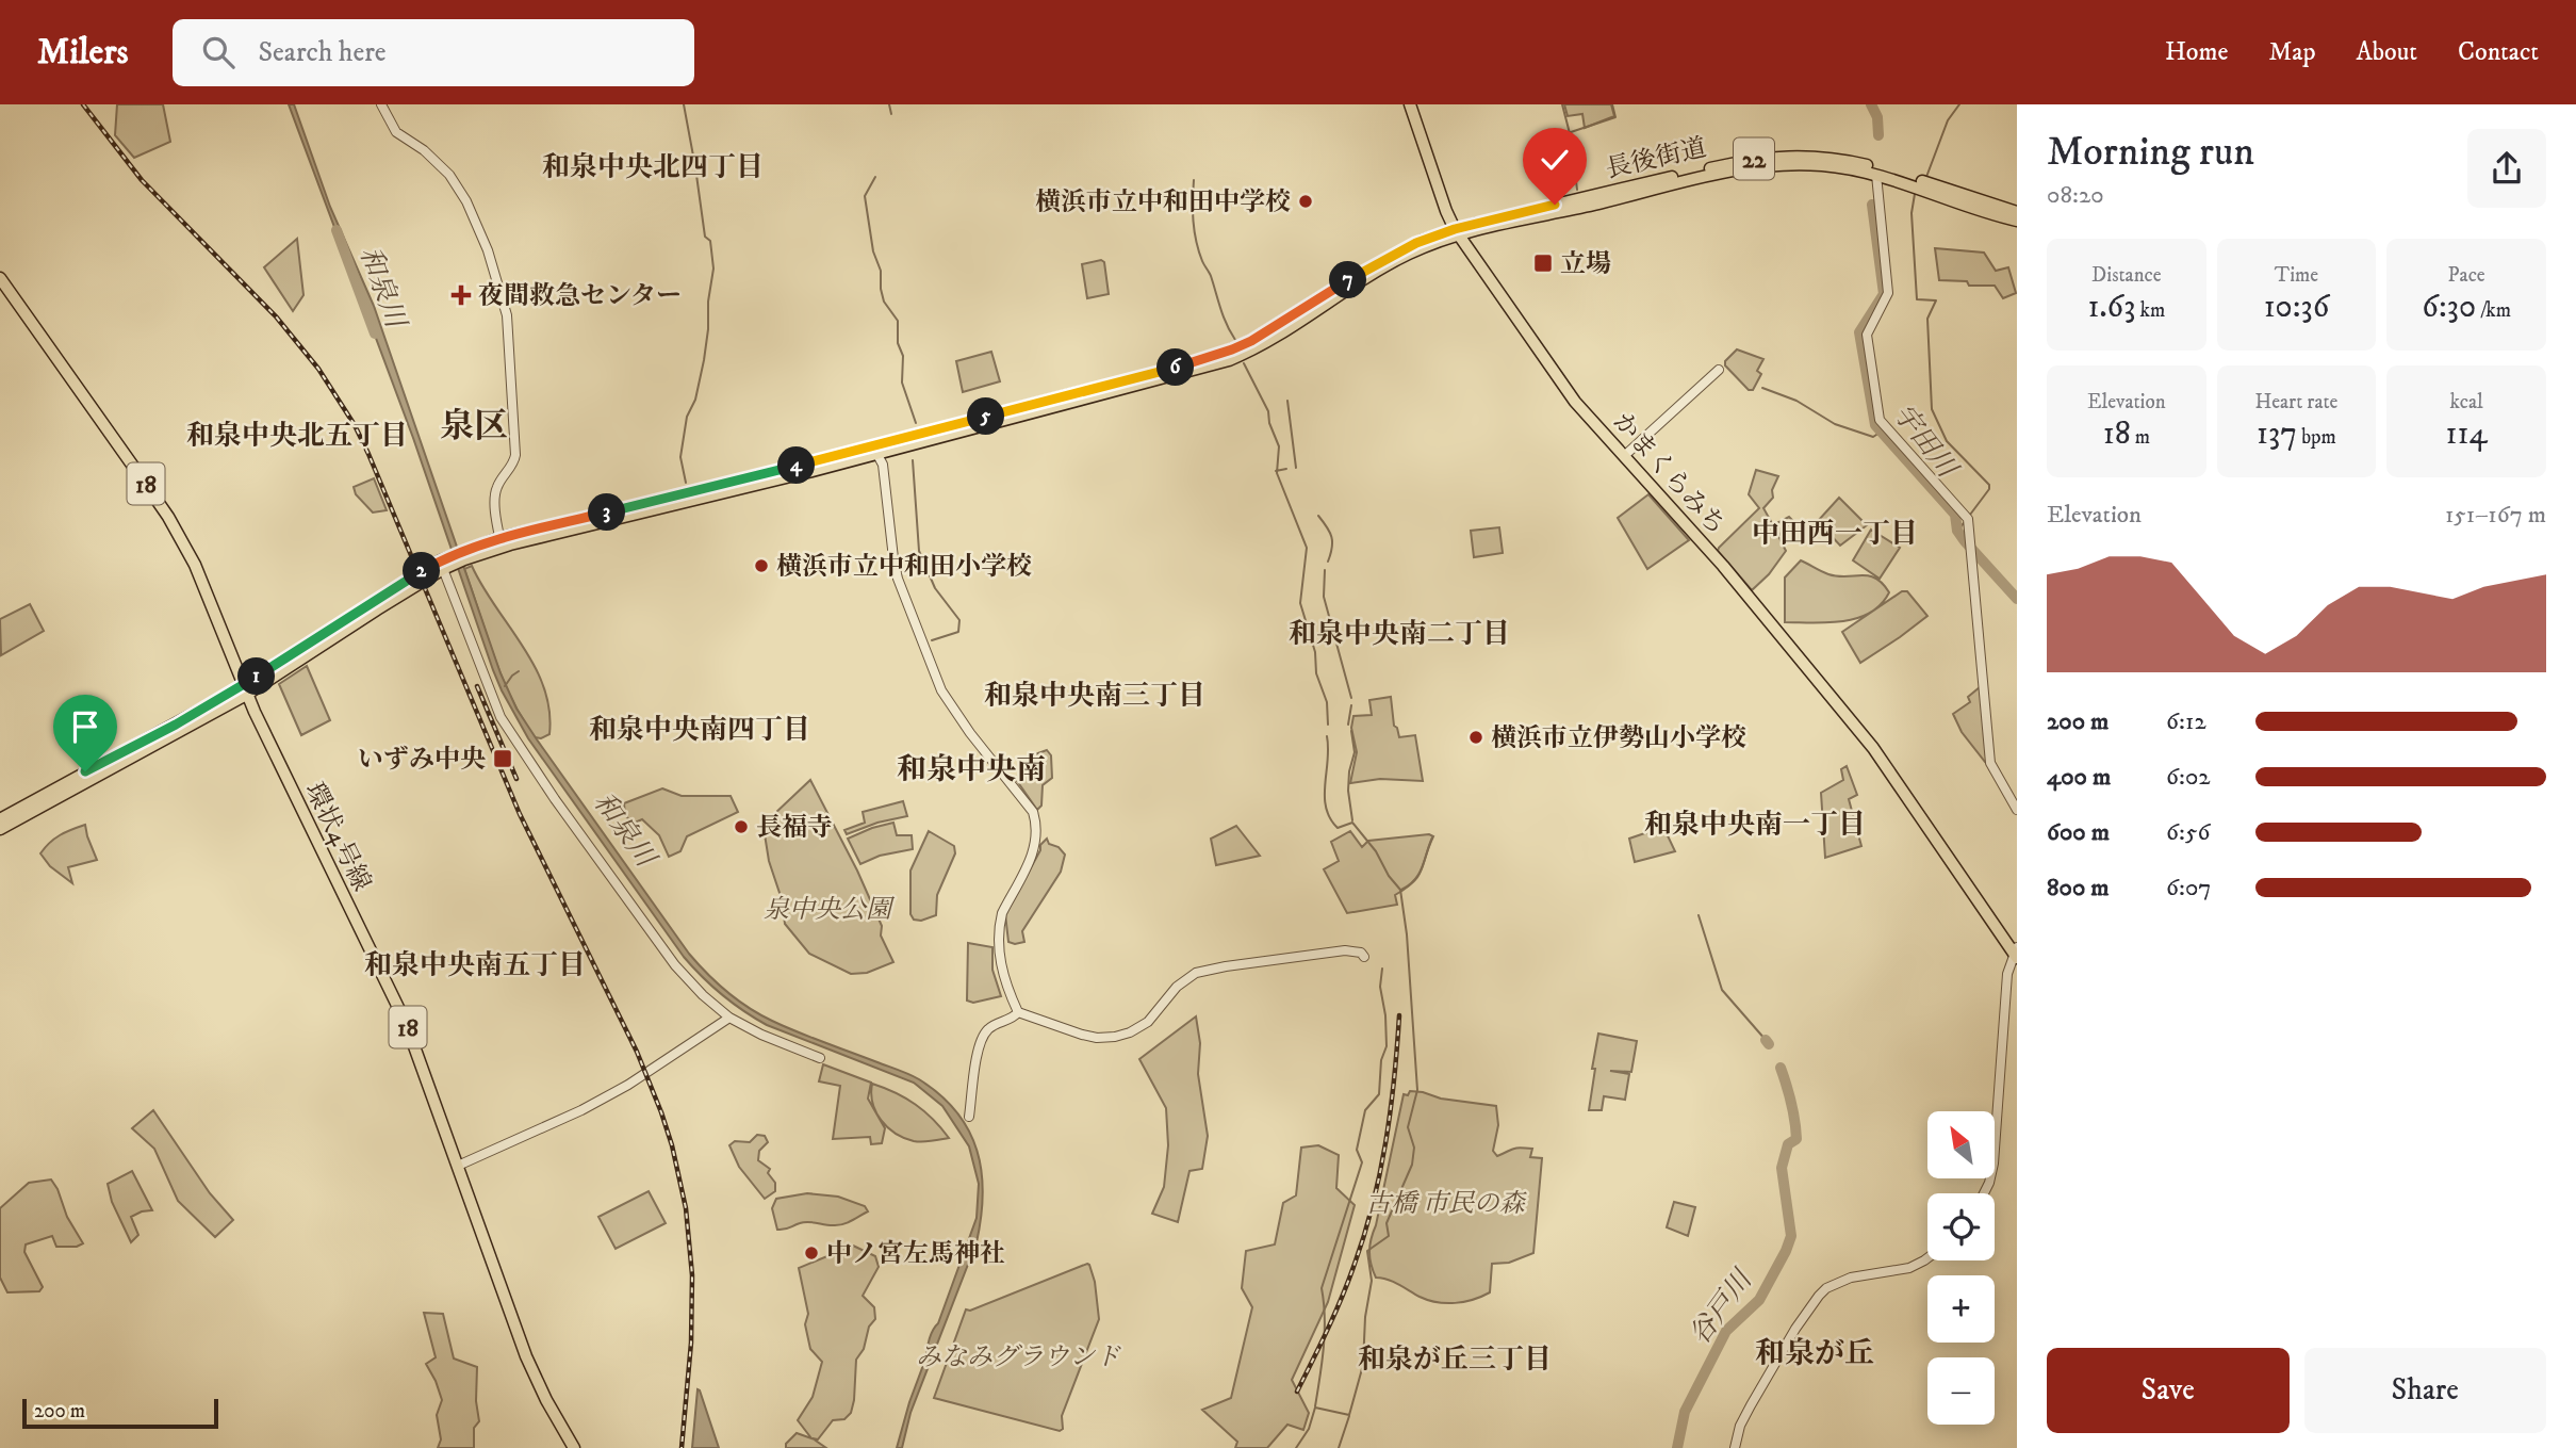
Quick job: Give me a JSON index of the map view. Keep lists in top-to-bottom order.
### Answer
{
  "streets": {
    "main road": [
      "長後街道",
      "22",
      "かまくらみち",
      "18",
      "環状4号線"
    ]
  },
  "crossings": [
    ["長後街道", "かまくらみち"],
    ["長後街道", "環状4号線"]
  ],
  "districts": [
    "和泉中央北四丁目",
    "泉区",
    "和泉中央北五丁目",
    "中田西一丁目",
    "和泉中央南二丁目",
    "和泉中央南三丁目",
    "和泉中央南四丁目",
    "和泉中央南",
    "和泉中央南一丁目",
    "和泉中央南五丁目",
    "和泉が丘",
    "和泉が丘三丁目"
  ],
  "water": ["和泉川", "宇田川", "谷戸川"],
  "parks": ["泉中央公園", "古橋 市民の森", "みなみグラウンド"],
  "places": {
    "other": [
      "横浜市立中和田中学校",
      "横浜市立中和田小学校",
      "横浜市立伊勢山小学校",
      "長福寺",
      "中ノ宮左馬神社"
    ],
    "transit": ["立場", "いずみ中央"],
    "health": ["夜間救急センター"]
  },
  "scale_bar": "200 m",
  "north": "top left",
  "page": {
    "header": "Milers",
    "search": "Search here",
    "nav": [
      "Home",
      "Map",
      "About",
      "Contact"
    ],
    "heading": ["Morning run", "08:20"],
    "stats": [
      ["Distance", "1.63 km"],
      ["Time", "10:36"],
      ["Pace", "6:30 /km"],
      ["Elevation", "18 m"],
      ["Heart rate", "137 bpm"],
      ["kcal", "114"]
    ],
    "pins": [
      "7",
      "6",
      "5",
      "4",
      "3",
      "2",
      "1"
    ],
    "chart": ["Elevation", "151–167 m"],
    "list": [
      {
        "name": "200 m",
        "note": "6:12"
      },
      {
        "name": "400 m",
        "note": "6:02"
      },
      {
        "name": "600 m",
        "note": "6:56"
      },
      {
        "name": "800 m",
        "note": "6:07"
      }
    ],
    "map_buttons": ["+", "−"],
    "buttons": ["Save", "Share"],
    "scale": "200 m"
  }
}
